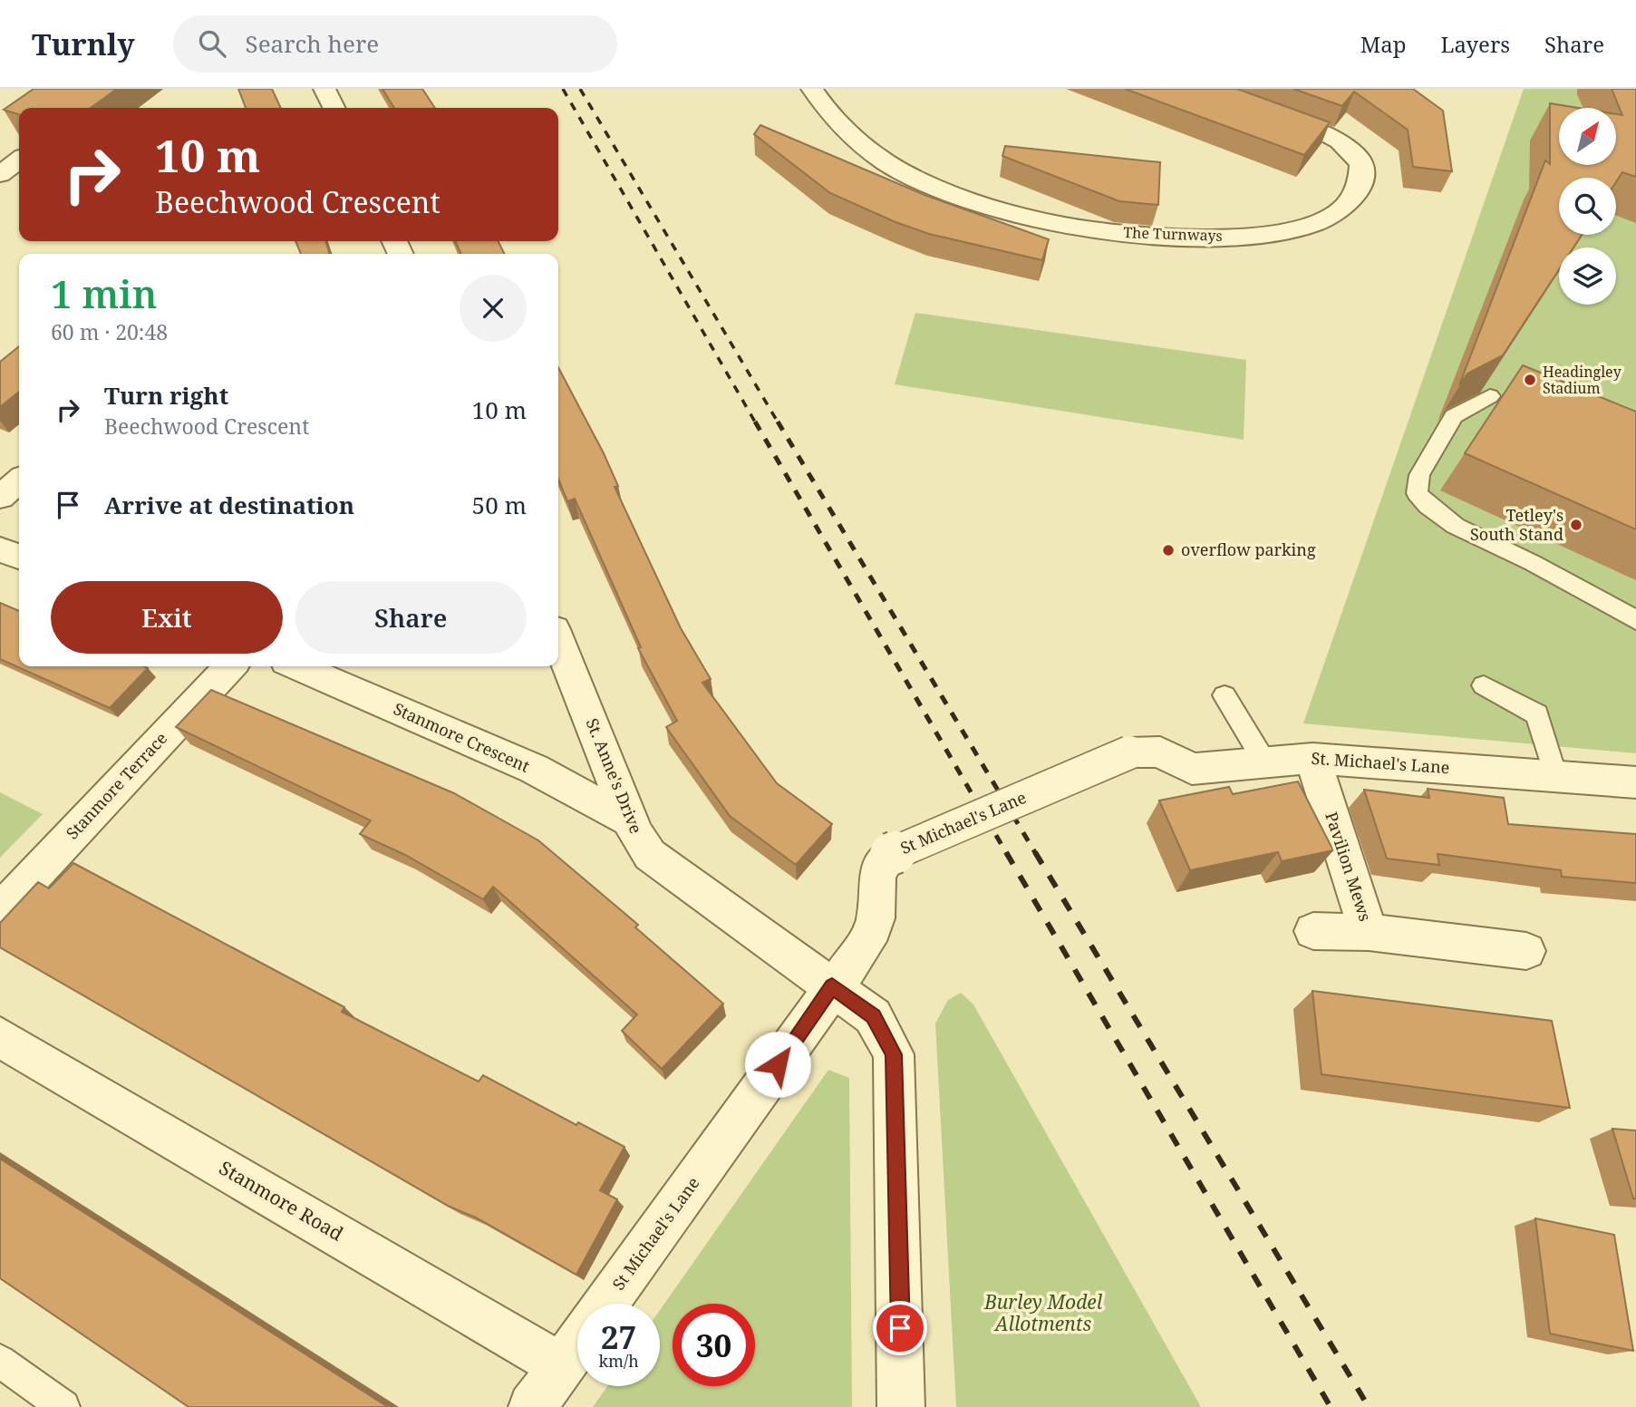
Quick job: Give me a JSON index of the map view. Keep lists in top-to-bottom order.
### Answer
{
  "streets": {
    "street": [
      "The Turnways",
      "Stanmore Crescent",
      "St. Michael's Lane",
      "St. Anne's Drive",
      "Stanmore Terrace",
      "St Michael's Lane",
      "Pavilion Mews",
      "Stanmore Road"
    ]
  },
  "crossings": [
    ["Stanmore Crescent", "St. Anne's Drive"],
    ["St. Michael's Lane", "St Michael's Lane"],
    ["St. Michael's Lane", "Pavilion Mews"],
    ["St. Anne's Drive", "St Michael's Lane"]
  ],
  "parks": ["Burley Model Allotments"],
  "places": ["Headingley Stadium", "Tetley's South Stand", "overflow parking"],
  "north": "top right",
  "page": {
    "header": "Turnly",
    "search": "Search here",
    "nav": ["Map", "Layers", "Share"],
    "turn": ["10 m", "Beechwood Crescent"],
    "heading": ["1 min", "60 m · 20:48"],
    "list": [
      {
        "name": "Turn right",
        "note": "Beechwood Crescent",
        "value": "10 m"
      },
      {
        "name": "Arrive at destination",
        "value": "50 m"
      }
    ],
    "buttons": ["Exit", "Share"],
    "speed": "27 km/h",
    "limit": "30"
  }
}
